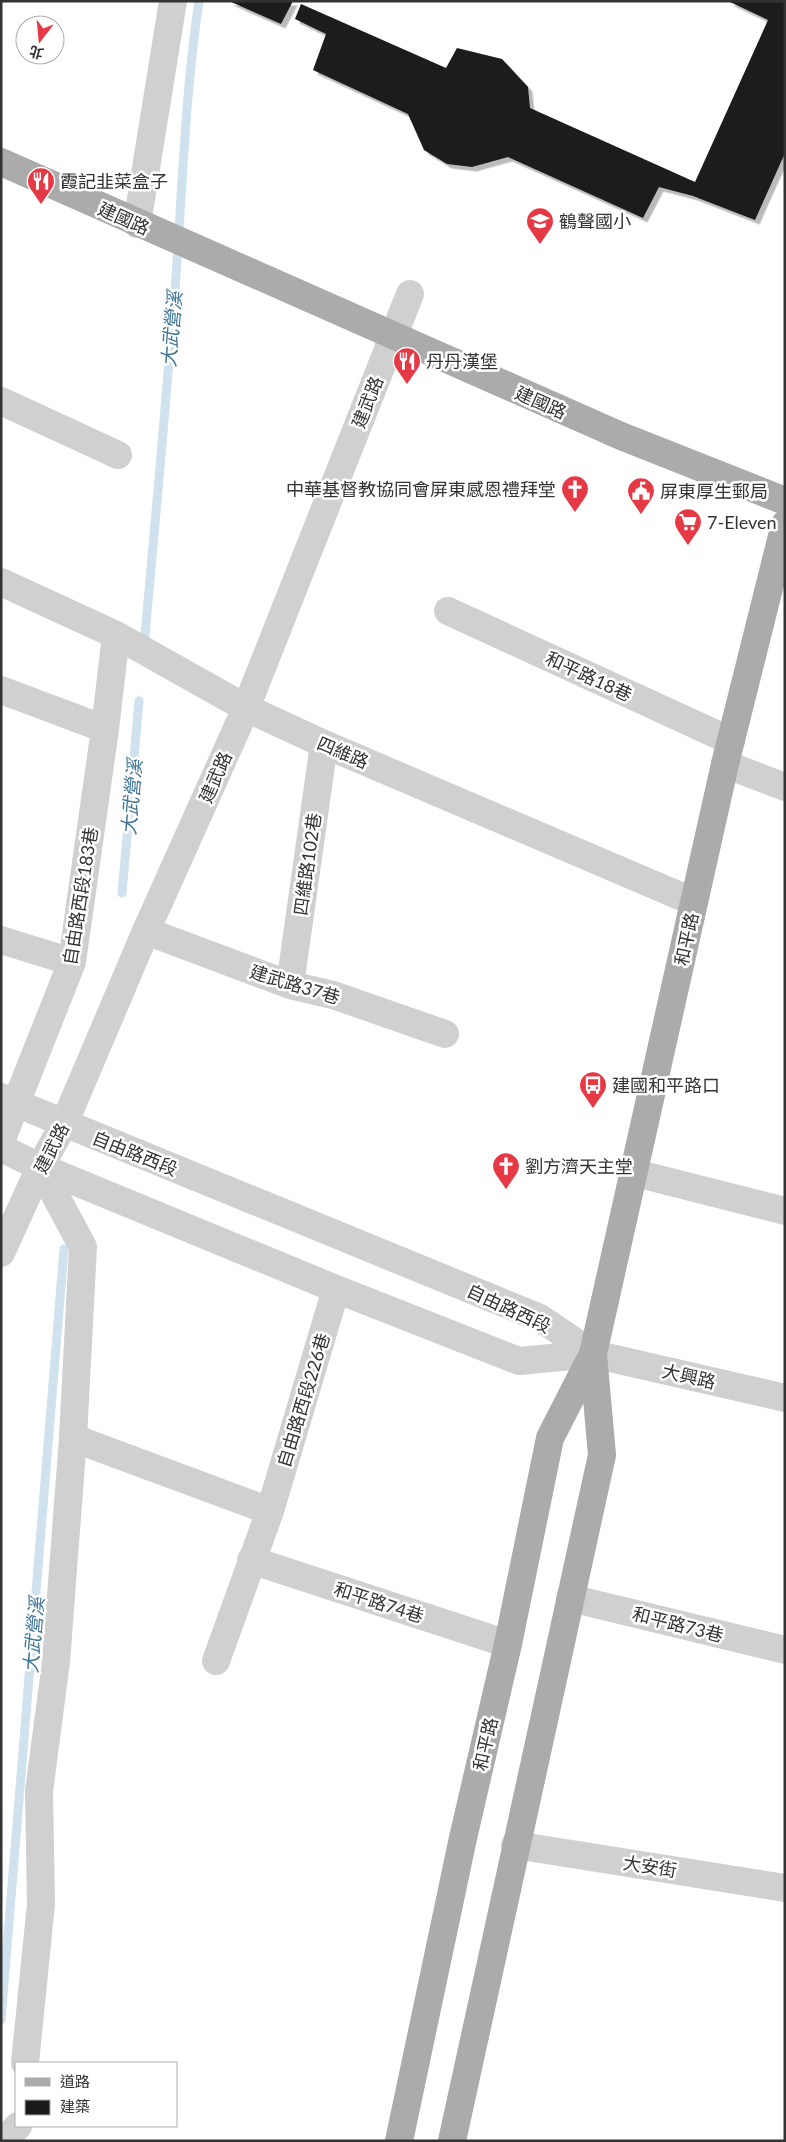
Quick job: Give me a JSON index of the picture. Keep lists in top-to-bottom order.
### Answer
{
  "streets": {
    "main road": ["建國路", "和平路"],
    "street": [
      "建武路",
      "和平路18巷",
      "四維路",
      "四維路102巷",
      "自由路西段183巷",
      "建武路37巷",
      "自由路西段",
      "大興路",
      "自由路西段226巷",
      "和平路74巷",
      "和平路73巷",
      "大安街"
    ]
  },
  "crossings": [
    ["建國路", "建武路"],
    ["建武路", "四維路"],
    ["建武路", "建武路37巷"],
    ["建武路", "自由路西段"],
    ["和平路18巷", "和平路"],
    ["四維路", "四維路102巷"],
    ["四維路", "自由路西段183巷"],
    ["四維路", "和平路"],
    ["四維路102巷", "建武路37巷"],
    ["自由路西段183巷", "自由路西段"],
    ["和平路", "自由路西段"],
    ["和平路", "大興路"],
    ["和平路", "和平路74巷"],
    ["和平路", "和平路73巷"],
    ["和平路", "大安街"],
    ["自由路西段", "大興路"],
    ["自由路西段", "自由路西段226巷"],
    ["自由路西段226巷", "和平路74巷"]
  ],
  "water": ["大武營溪"],
  "places": {
    "restaurant": ["霞記韭菜盒子", "丹丹漢堡"],
    "school or university": ["鶴聲國小"],
    "church": ["中華基督教協同會屏東感恩禮拜堂", "劉方濟天主堂"],
    "public building": ["屏東厚生郵局"],
    "supermarket": ["7-Eleven"],
    "bus stop": ["建國和平路口"]
  },
  "legend": ["道路", "建築"],
  "north": "bottom"
}
